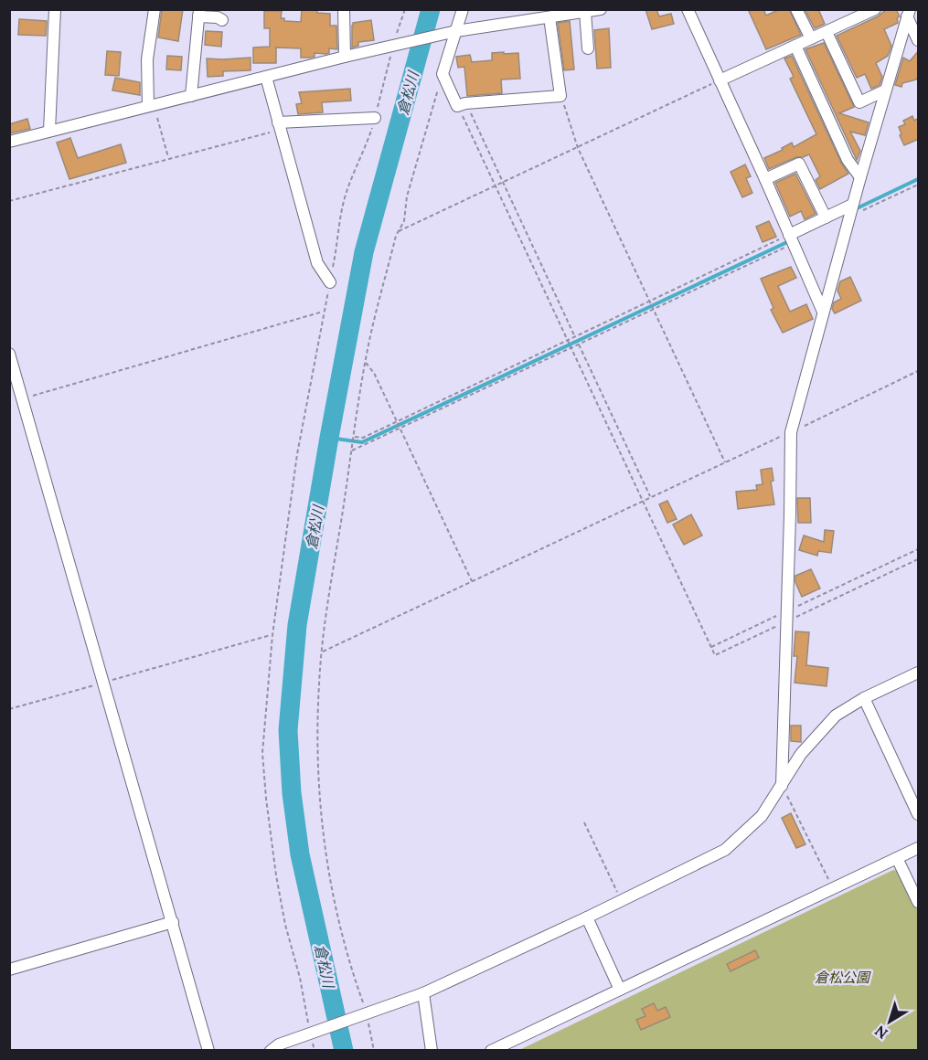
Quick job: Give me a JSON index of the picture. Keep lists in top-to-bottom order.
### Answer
{
  "water": ["倉松川"],
  "parks": ["倉松公園"],
  "north": "bottom left"
}
